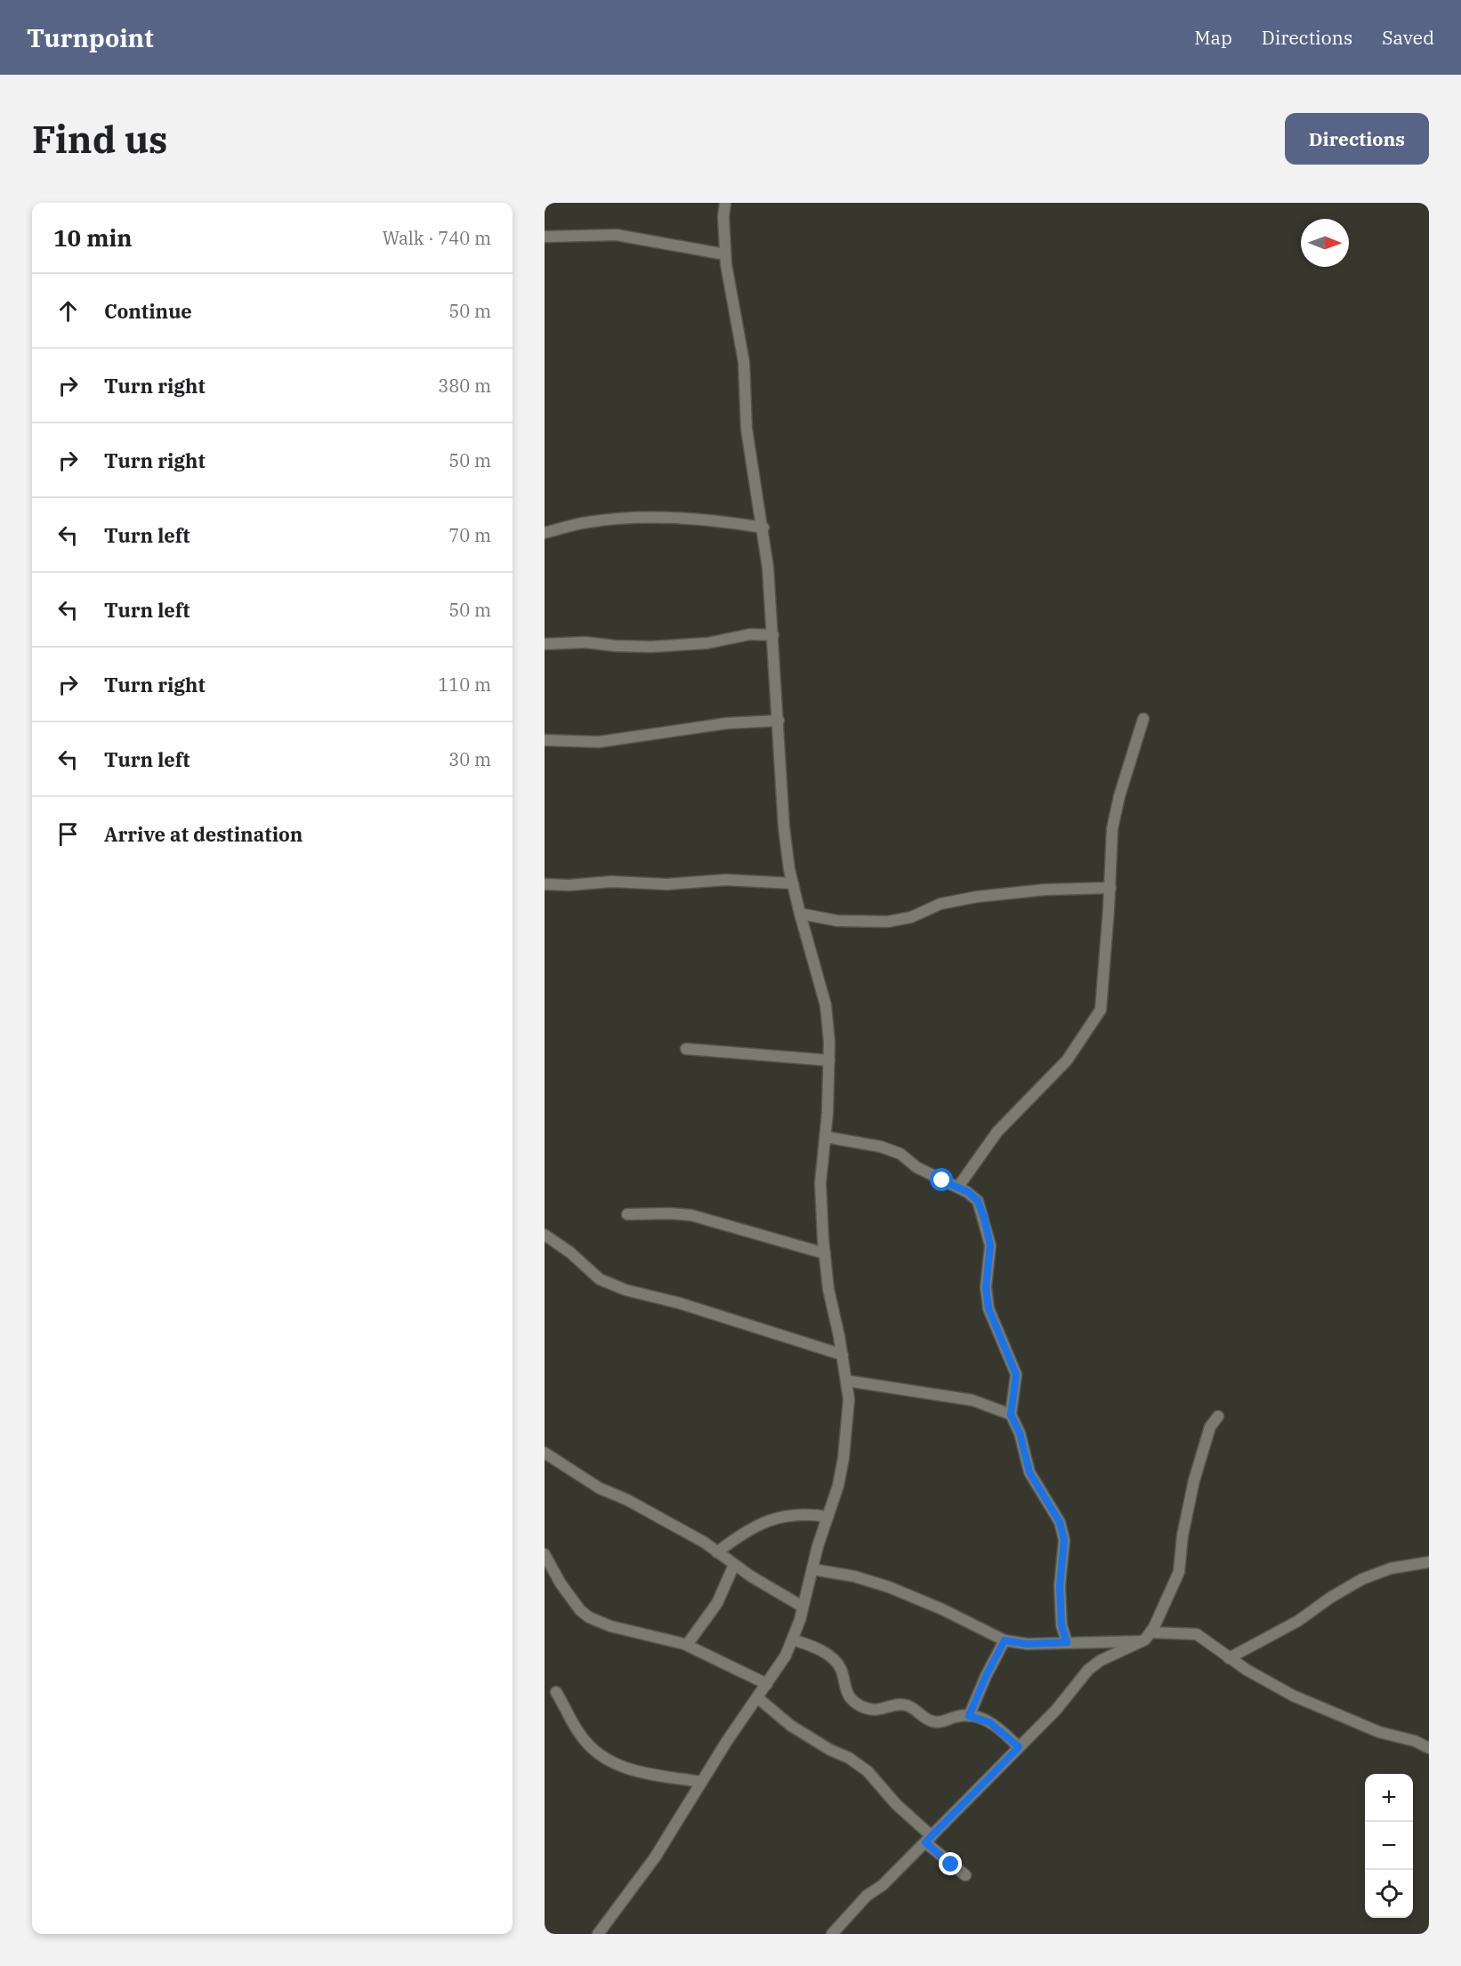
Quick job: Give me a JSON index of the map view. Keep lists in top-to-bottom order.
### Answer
{
  "north": "right",
  "page": {
    "header": "Turnpoint",
    "nav": ["Map", "Directions", "Saved"],
    "buttons": "Directions",
    "title": "Find us",
    "heading": ["10 min", "Walk · 740 m"],
    "list": [
      ["Continue", "50 m"],
      ["Turn right", "380 m"],
      ["Turn right", "50 m"],
      ["Turn left", "70 m"],
      ["Turn left", "50 m"],
      ["Turn right", "110 m"],
      ["Turn left", "30 m"],
      "Arrive at destination"
    ],
    "map_buttons": ["+", "−"]
  }
}
